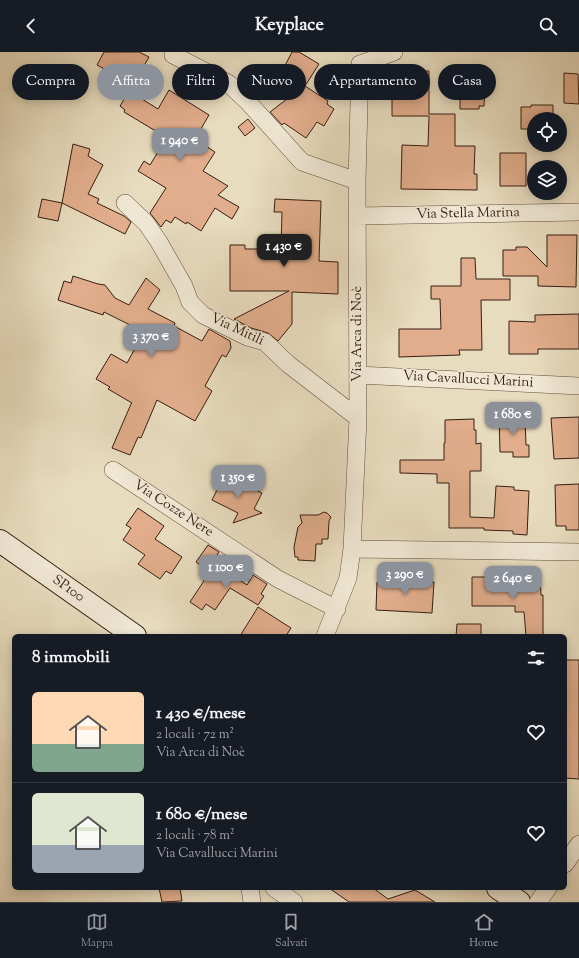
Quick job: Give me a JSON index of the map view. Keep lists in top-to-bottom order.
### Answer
{
  "streets": {
    "main road": ["SP100"],
    "street": [
      "Via Stella Marina",
      "Via Mitili",
      "Via Arca di Noè",
      "Via Cavallucci Marini",
      "Via Cozze Nere"
    ]
  },
  "crossings": [
    ["Via Stella Marina", "Via Arca di Noè"],
    ["Via Mitili", "Via Arca di Noè"],
    ["Via Arca di Noè", "Via Cavallucci Marini"],
    ["Via Arca di Noè", "Via Cozze Nere"]
  ],
  "page": {
    "header": "Keyplace",
    "chip": [
      "Compra",
      "Affitta",
      "Filtri",
      "Nuovo",
      "Appartamento",
      "Casa"
    ],
    "price": [
      "1 940 €",
      "1 430 €",
      "3 370 €",
      "1 680 €",
      "1 350 €",
      "1 100 €",
      "3 290 €",
      "2 640 €"
    ],
    "heading": "8 immobili",
    "list": [
      {
        "name": "1 430 €/mese",
        "note": "2 locali · 72 m² · Via Arca di Noè"
      },
      {
        "name": "1 680 €/mese",
        "note": "2 locali · 78 m² · Via Cavallucci Marini"
      }
    ],
    "tabs": ["Mappa", "Salvati", "Home"]
  }
}
